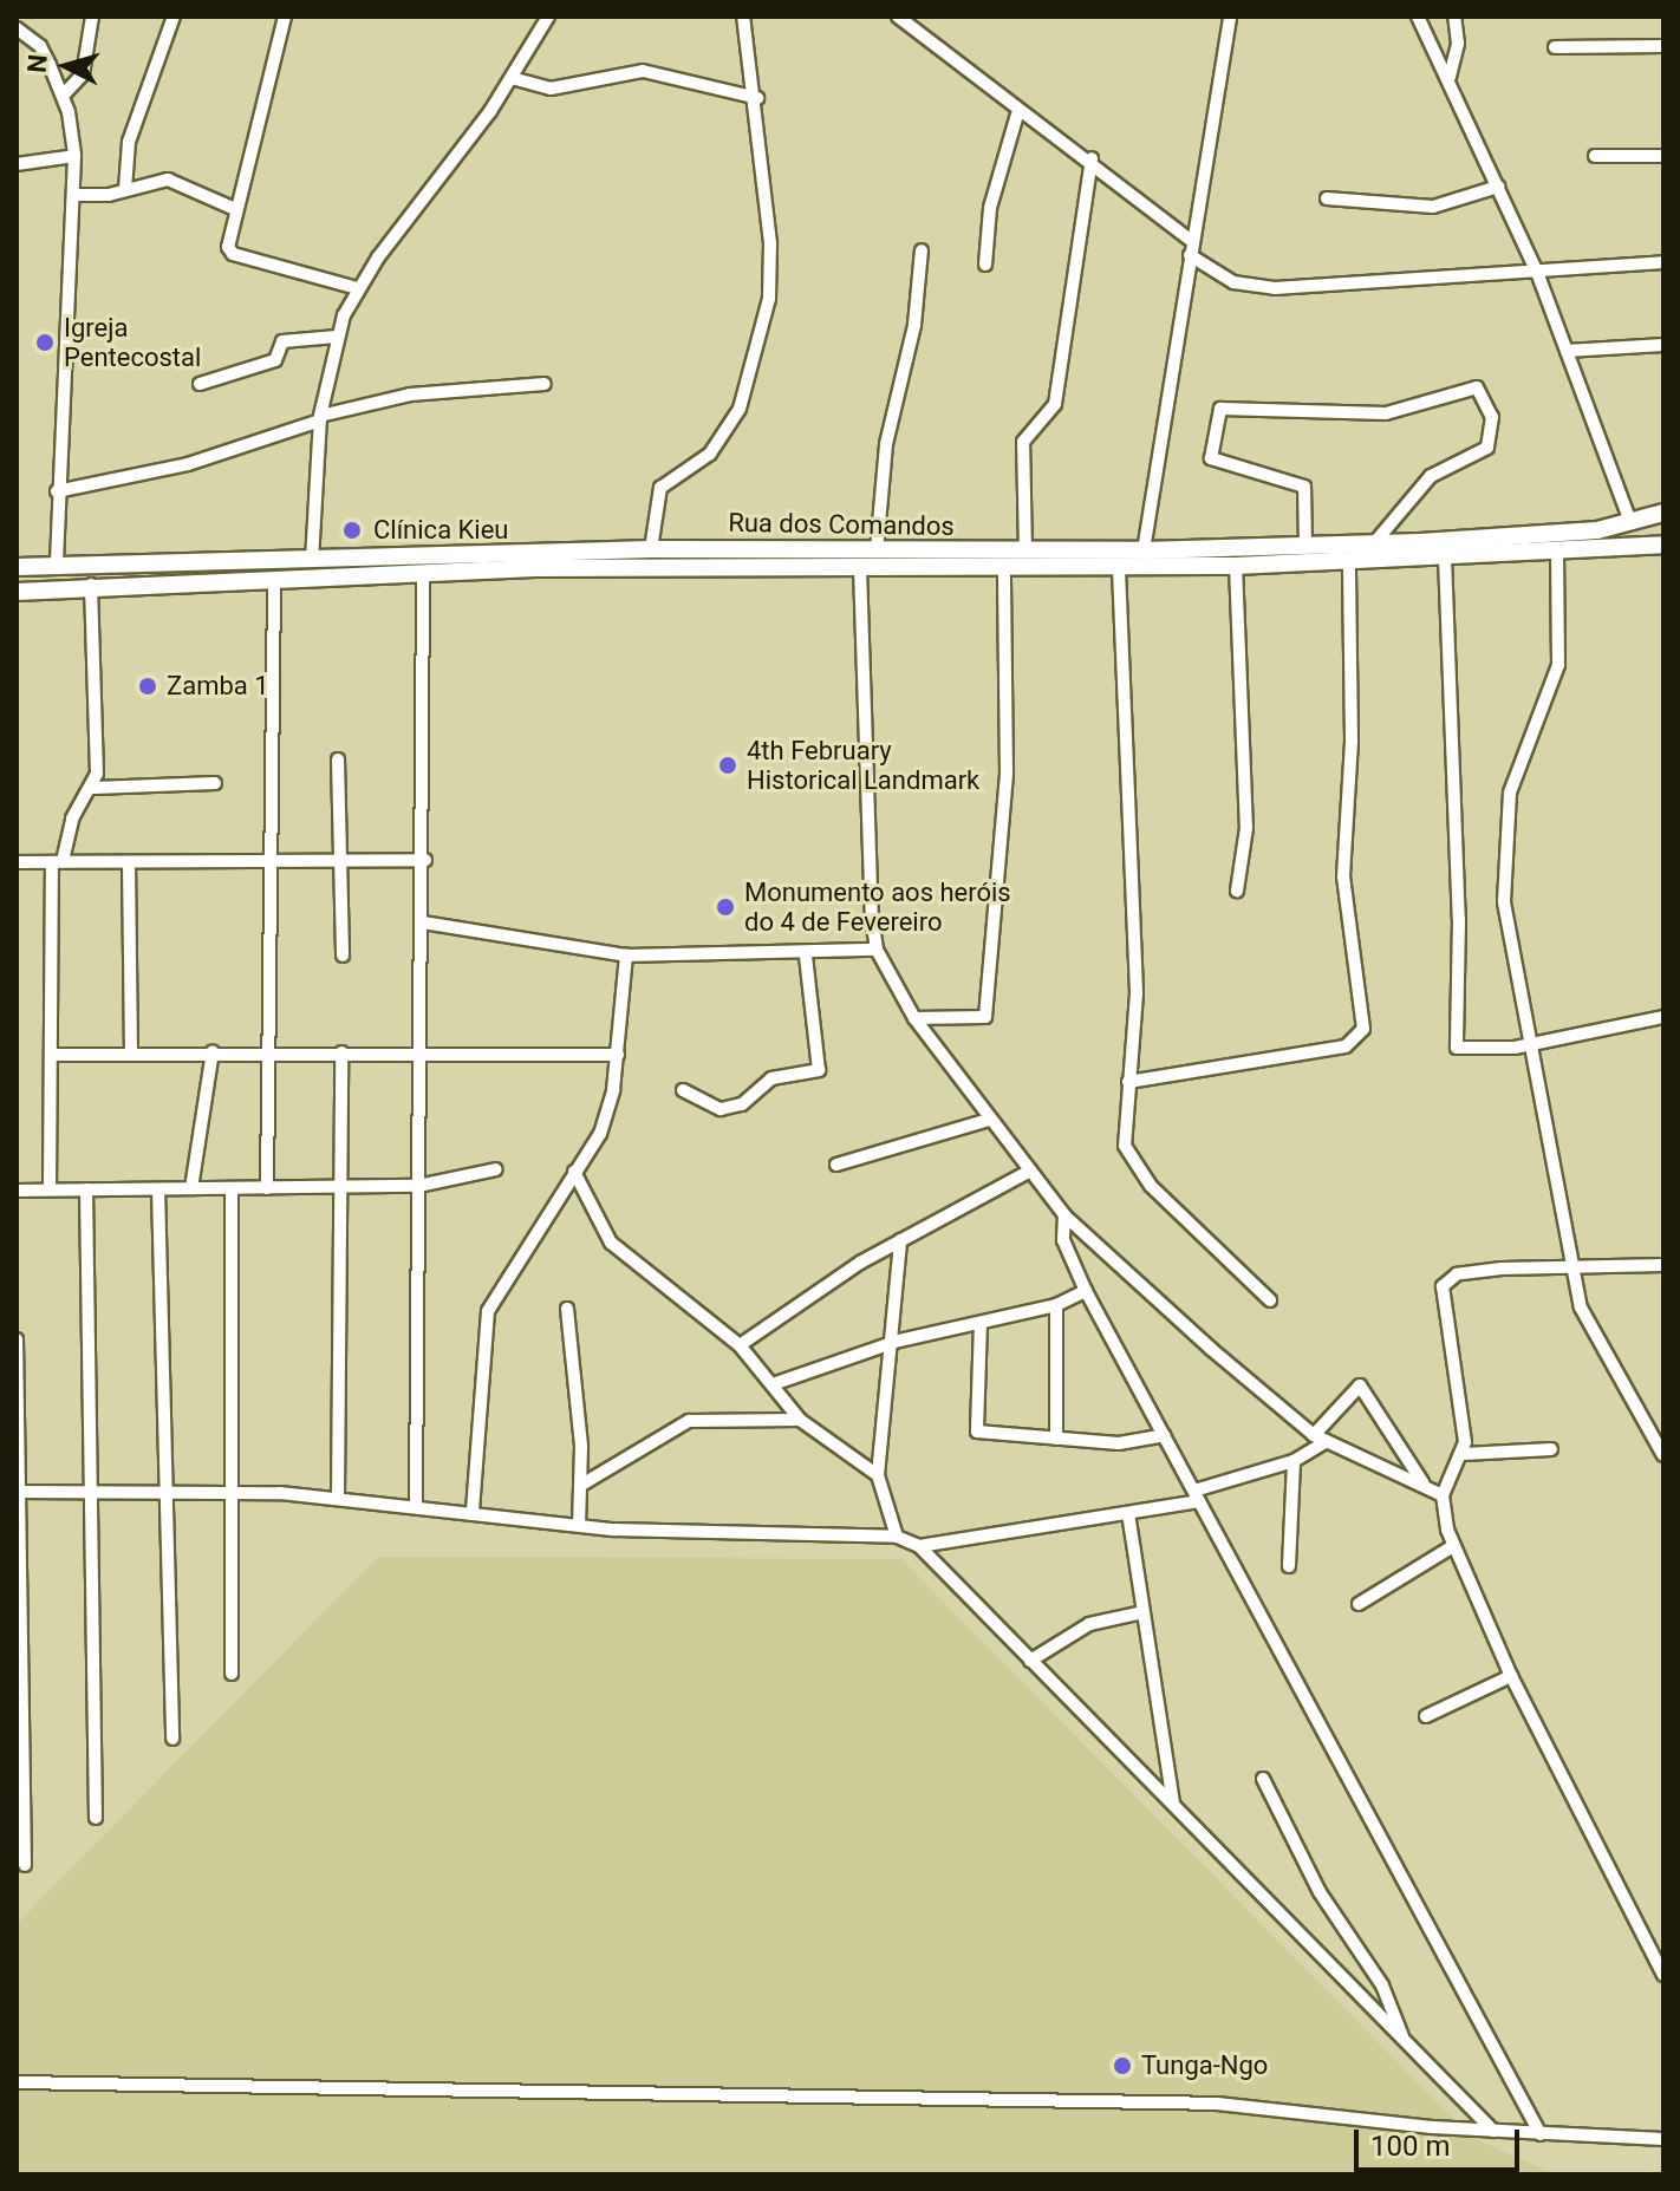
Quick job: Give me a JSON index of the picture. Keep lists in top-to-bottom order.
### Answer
{
  "streets": {
    "main road": ["Rua dos Comandos"]
  },
  "places": [
    "Igreja Pentecostal",
    "Clínica Kieu",
    "Zamba 1",
    "4th February Historical Landmark",
    "Monumento aos heróis do 4 de Fevereiro",
    "Tunga-Ngo"
  ],
  "scale_bar": "100 m",
  "north": "left"
}
